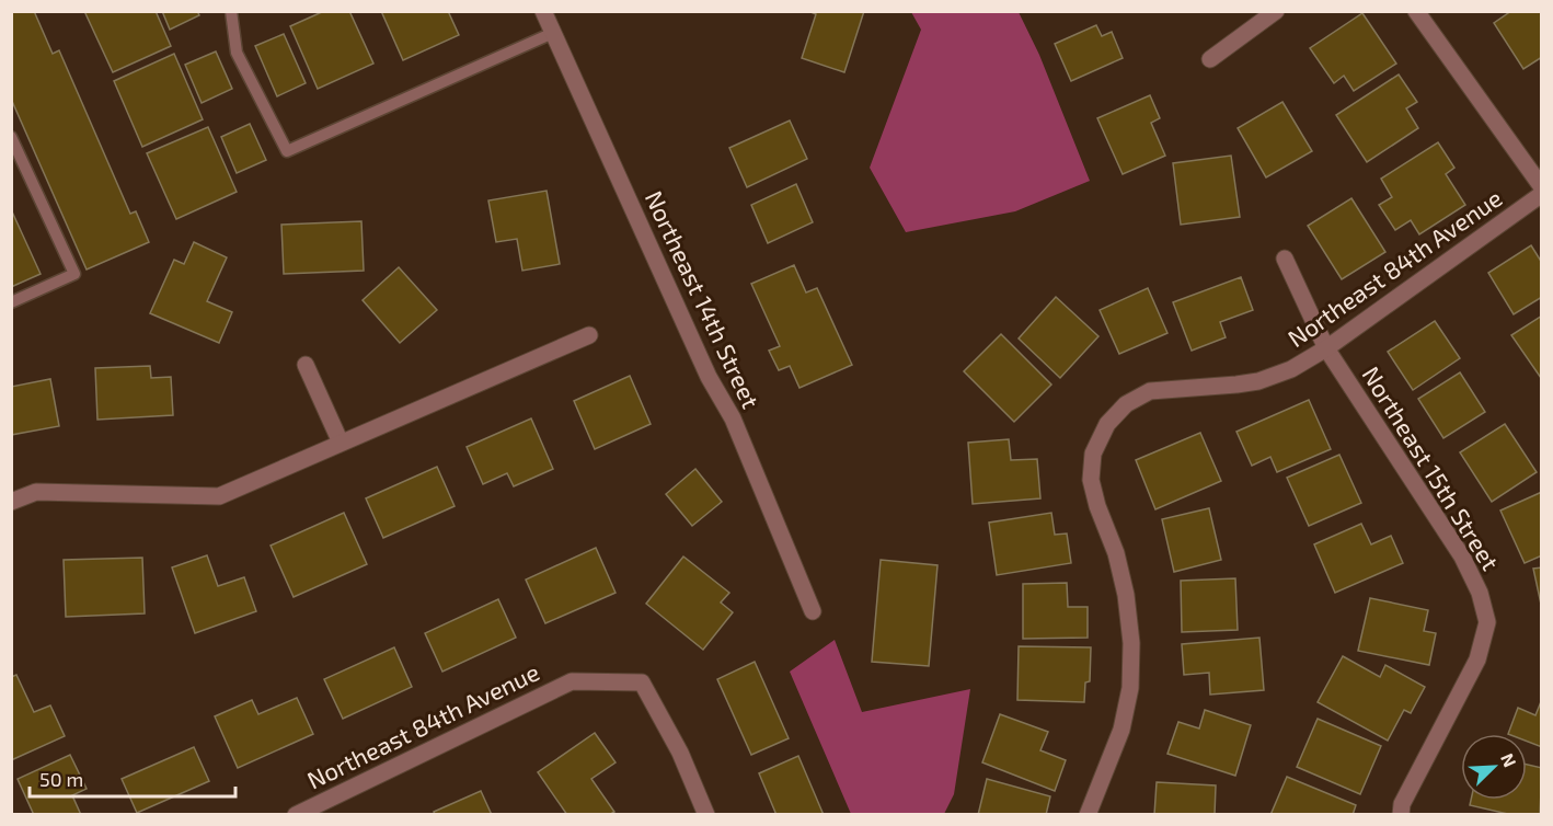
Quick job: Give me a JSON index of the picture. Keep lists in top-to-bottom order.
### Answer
{
  "streets": {
    "street": ["Northeast 84th Avenue", "Northeast 14th Street", "Northeast 15th Street"]
  },
  "crossings": [
    ["Northeast 84th Avenue", "Northeast 15th Street"]
  ],
  "scale_bar": "50 m",
  "north": "top right"
}
